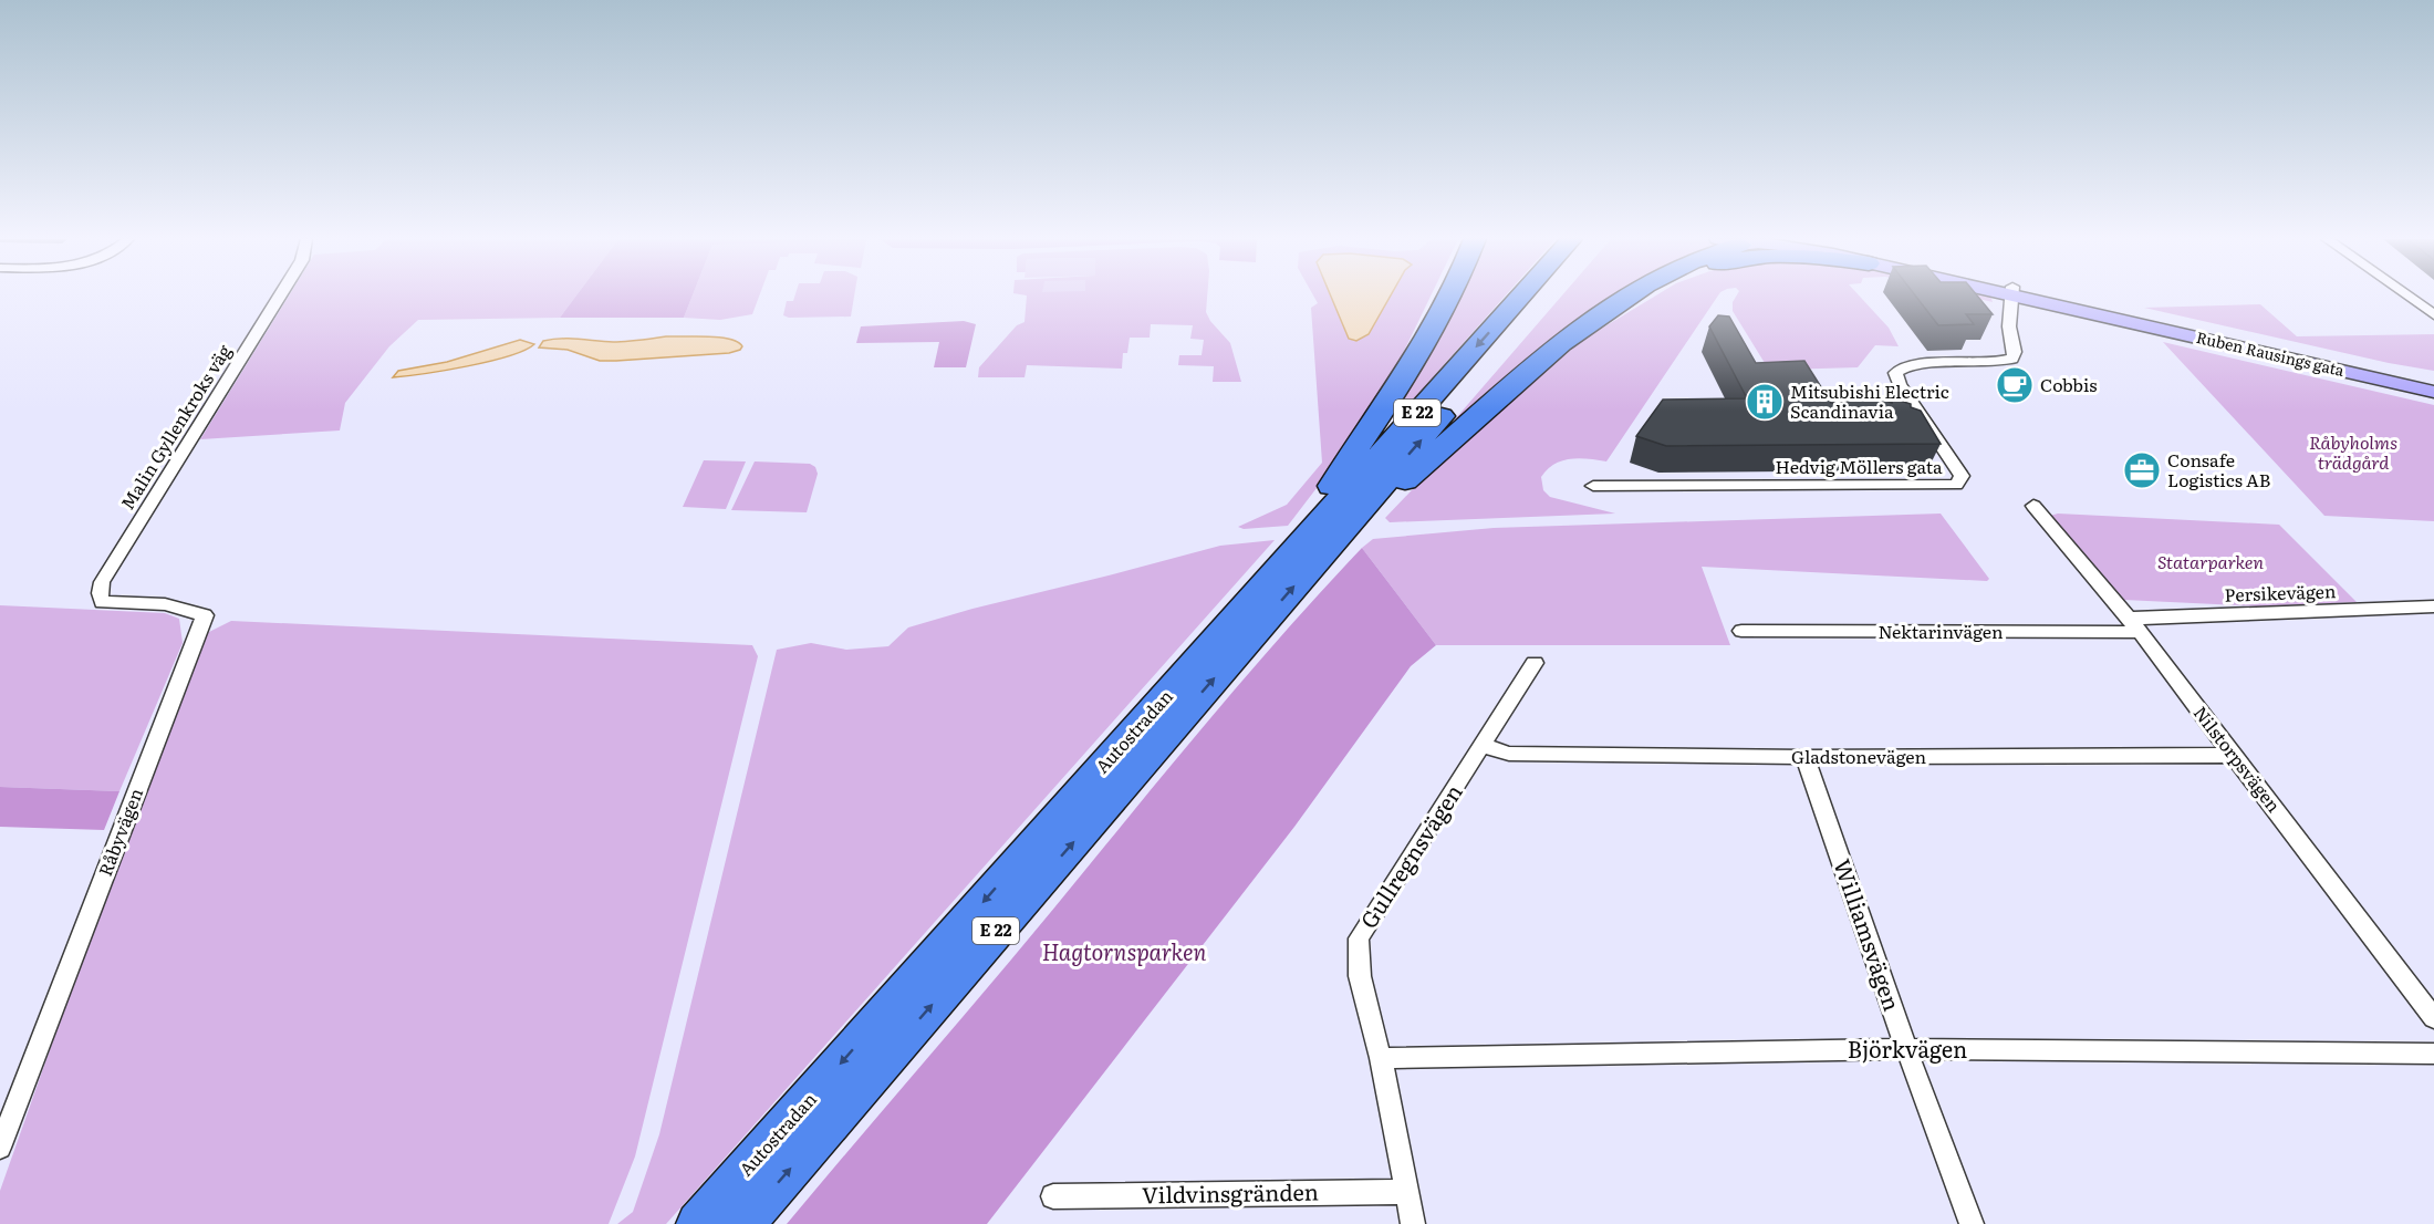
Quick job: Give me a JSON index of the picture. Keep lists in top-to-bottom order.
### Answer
{
  "streets": {
    "highway": ["E 22", "Autostradan"],
    "main road": ["Ruben Rausings gata"],
    "street": [
      "Malin Gyllenkroks väg",
      "Hedvig Möllers gata",
      "Persikevägen",
      "Nektarinvägen",
      "Gladstonevägen",
      "Nilstorpsvägen",
      "Råbyvägen",
      "Gullregnsvägen",
      "Williamsvägen",
      "Björkvägen",
      "Vildvinsgränden"
    ]
  },
  "crossings": [
    ["Malin Gyllenkroks väg", "Råbyvägen"],
    ["Persikevägen", "Nektarinvägen"],
    ["Persikevägen", "Nilstorpsvägen"],
    ["Nektarinvägen", "Nilstorpsvägen"],
    ["Gladstonevägen", "Nilstorpsvägen"],
    ["Gladstonevägen", "Gullregnsvägen"],
    ["Gladstonevägen", "Williamsvägen"],
    ["Gullregnsvägen", "Björkvägen"],
    ["Gullregnsvägen", "Vildvinsgränden"],
    ["Williamsvägen", "Björkvägen"]
  ],
  "parks": ["Råbyholms trädgård", "Statarparken", "Hagtornsparken"],
  "places": {
    "cafe": ["Cobbis"],
    "building": ["Mitsubishi Electric Scandinavia"],
    "office": ["Consafe Logistics AB"]
  }
}
